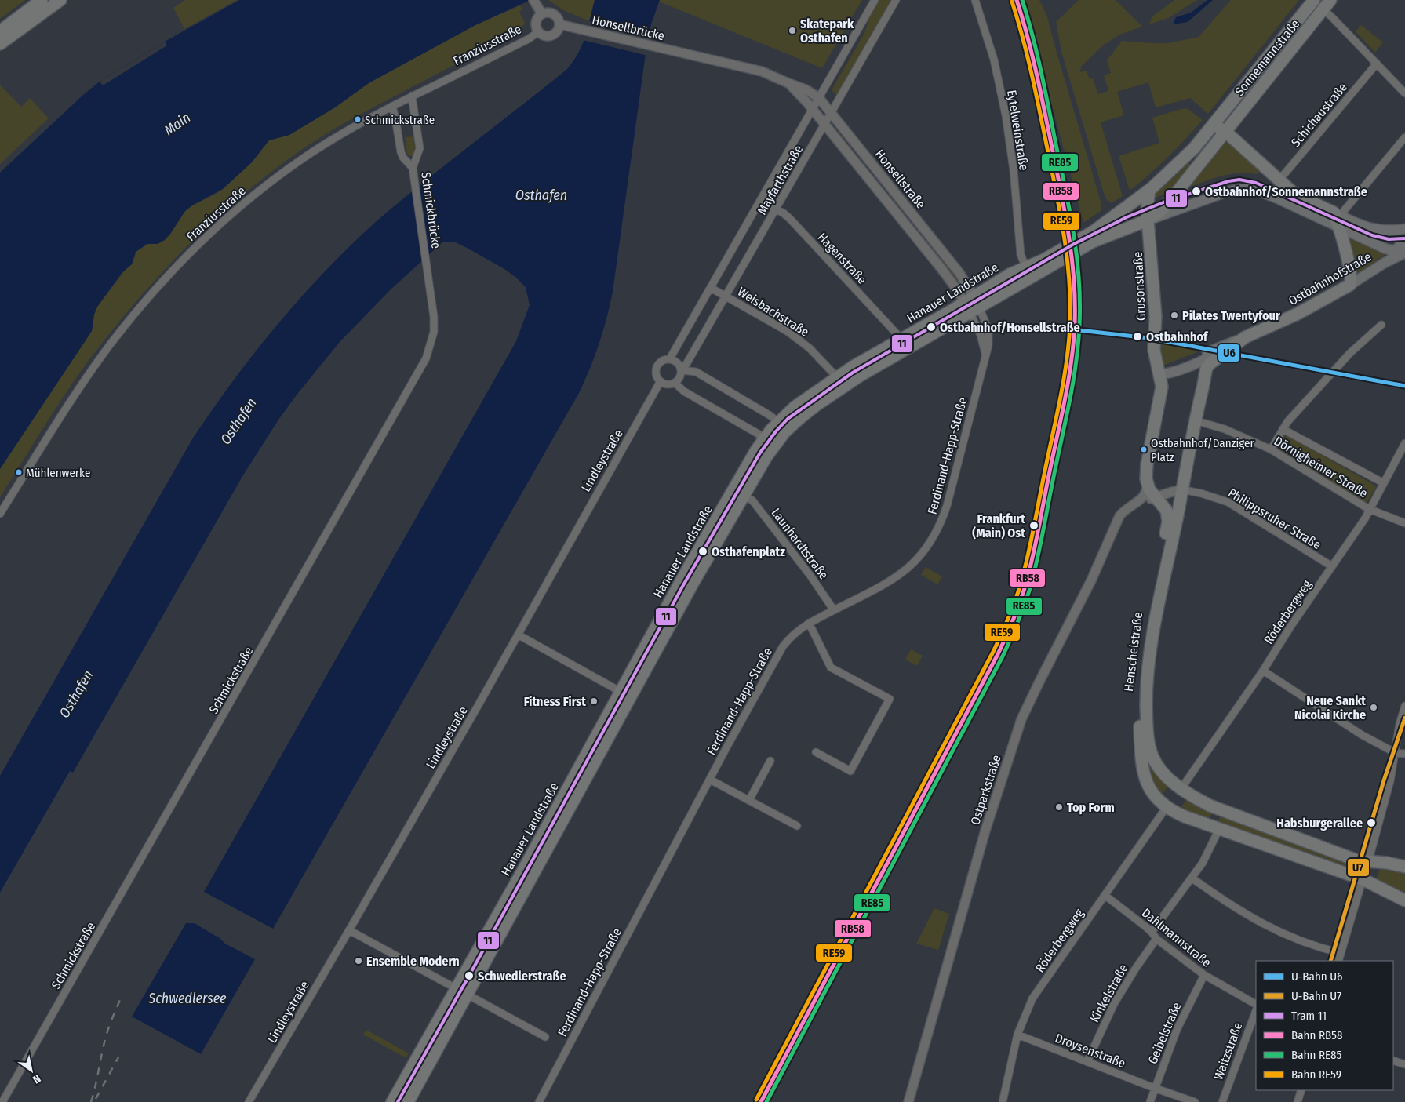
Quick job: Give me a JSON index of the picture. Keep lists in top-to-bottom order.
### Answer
{
  "streets": {
    "main road": [
      "Sonnemannstraße",
      "Ostbahnhofstraße",
      "Grusonstraße",
      "Hanauer Landstraße",
      "Henschelstraße"
    ],
    "street": [
      "Honsellbrücke",
      "Franziusstraße",
      "Schichaustraße",
      "Eytelweinstraße",
      "Honsellstraße",
      "Mayfarthstraße",
      "Schmickbrücke",
      "Hagenstraße",
      "Weisbachstraße",
      "Ferdinand-Happ-Straße",
      "Lindleystraße",
      "Dörnigheimer Straße",
      "Philippsruher Straße",
      "Launhardtstraße",
      "Röderbergweg",
      "Schmickstraße",
      "Ostparkstraße",
      "Dahlmannstraße",
      "Kinkelstraße",
      "Geibelstraße",
      "Droysenstraße",
      "Waitzstraße"
    ]
  },
  "crossings": [
    ["Honsellbrücke", "Franziusstraße"],
    ["Honsellbrücke", "Honsellstraße"],
    ["Sonnemannstraße", "Hanauer Landstraße"],
    ["Schichaustraße", "Hanauer Landstraße"],
    ["Eytelweinstraße", "Hanauer Landstraße"],
    ["Honsellstraße", "Mayfarthstraße"],
    ["Honsellstraße", "Hanauer Landstraße"],
    ["Honsellstraße", "Ferdinand-Happ-Straße"],
    ["Mayfarthstraße", "Hagenstraße"],
    ["Mayfarthstraße", "Weisbachstraße"],
    ["Mayfarthstraße", "Lindleystraße"],
    ["Schmickbrücke", "Schmickstraße"],
    ["Hagenstraße", "Hanauer Landstraße"],
    ["Ostbahnhofstraße", "Hanauer Landstraße"],
    ["Ostbahnhofstraße", "Dörnigheimer Straße"],
    ["Ostbahnhofstraße", "Henschelstraße"],
    ["Grusonstraße", "Hanauer Landstraße"],
    ["Grusonstraße", "Henschelstraße"],
    ["Grusonstraße", "Ostparkstraße"],
    ["Hanauer Landstraße", "Weisbachstraße"],
    ["Hanauer Landstraße", "Ferdinand-Happ-Straße"],
    ["Hanauer Landstraße", "Launhardtstraße"],
    ["Ferdinand-Happ-Straße", "Launhardtstraße"],
    ["Dörnigheimer Straße", "Röderbergweg"],
    ["Dörnigheimer Straße", "Henschelstraße"],
    ["Philippsruher Straße", "Röderbergweg"],
    ["Philippsruher Straße", "Henschelstraße"],
    ["Philippsruher Straße", "Ostparkstraße"],
    ["Röderbergweg", "Henschelstraße"],
    ["Röderbergweg", "Dahlmannstraße"],
    ["Röderbergweg", "Droysenstraße"],
    ["Henschelstraße", "Ostparkstraße"],
    ["Dahlmannstraße", "Kinkelstraße"],
    ["Dahlmannstraße", "Geibelstraße"],
    ["Kinkelstraße", "Droysenstraße"],
    ["Geibelstraße", "Droysenstraße"]
  ],
  "water": ["Main", "Osthafen", "Schwedlersee"],
  "places": [
    "Skatepark Osthafen",
    "Schmickstraße",
    "Ostbahnhof/Sonnemannstraße",
    "Pilates Twentyfour",
    "Ostbahnhof/Honsellstraße",
    "Ostbahnhof",
    "Ostbahnhof/Danziger Platz",
    "Mühlenwerke",
    "Frankfurt (Main) Ost",
    "Osthafenplatz",
    "Fitness First",
    "Neue Sankt Nicolai Kirche",
    "Top Form",
    "Habsburgerallee",
    "Ensemble Modern",
    "Schwedlerstraße"
  ],
  "lines": [
    "rail line RB58",
    "rail line RE85",
    "rail line RE59",
    "tram line 11",
    "metro line U6",
    "metro line U7"
  ],
  "legend": [
    "U-Bahn U6",
    "U-Bahn U7",
    "Tram 11",
    "Bahn RB58",
    "Bahn RE85",
    "Bahn RE59"
  ],
  "north": "bottom right"
}
